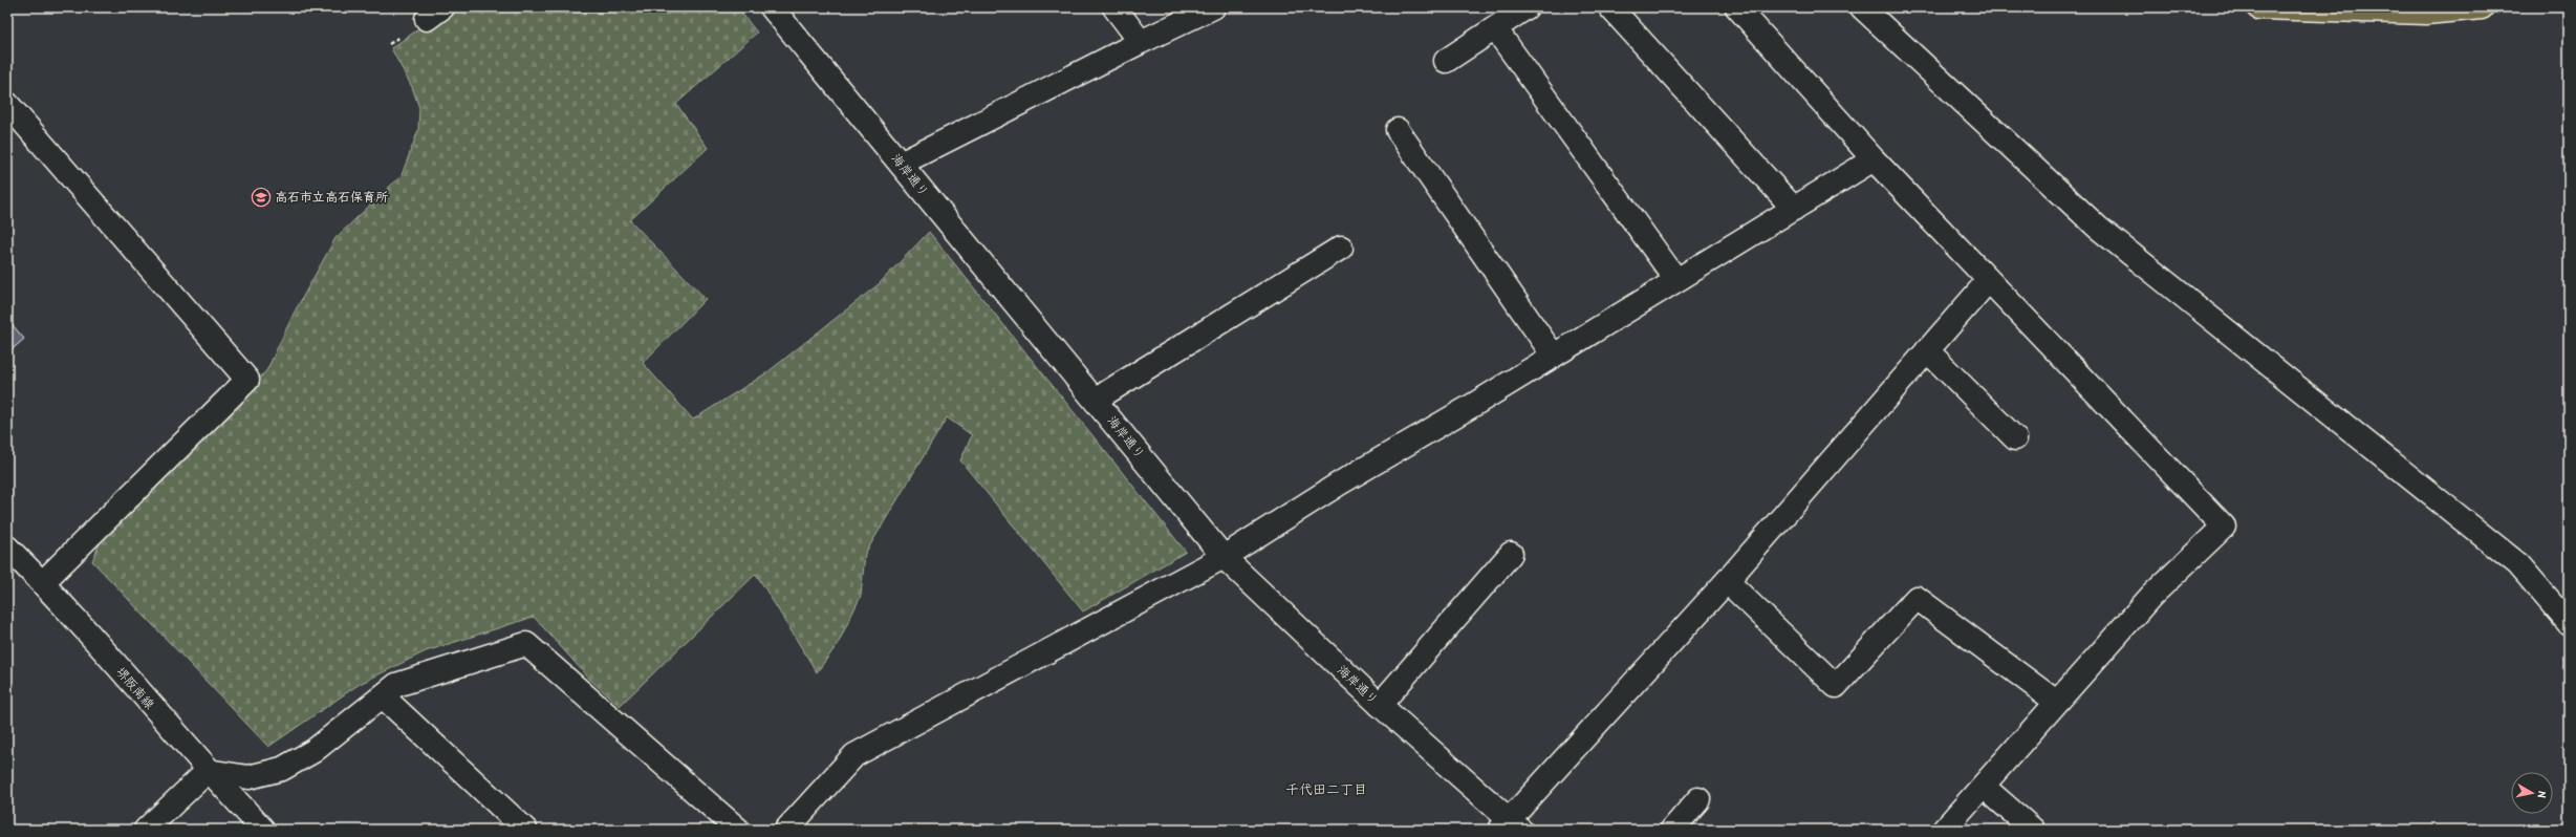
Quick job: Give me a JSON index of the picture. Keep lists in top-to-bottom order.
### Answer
{
  "streets": {
    "street": ["海岸通り", "堺阪南線"]
  },
  "districts": ["千代田二丁目"],
  "places": {
    "school or university": ["高石市立高石保育所"]
  },
  "north": "right"
}
